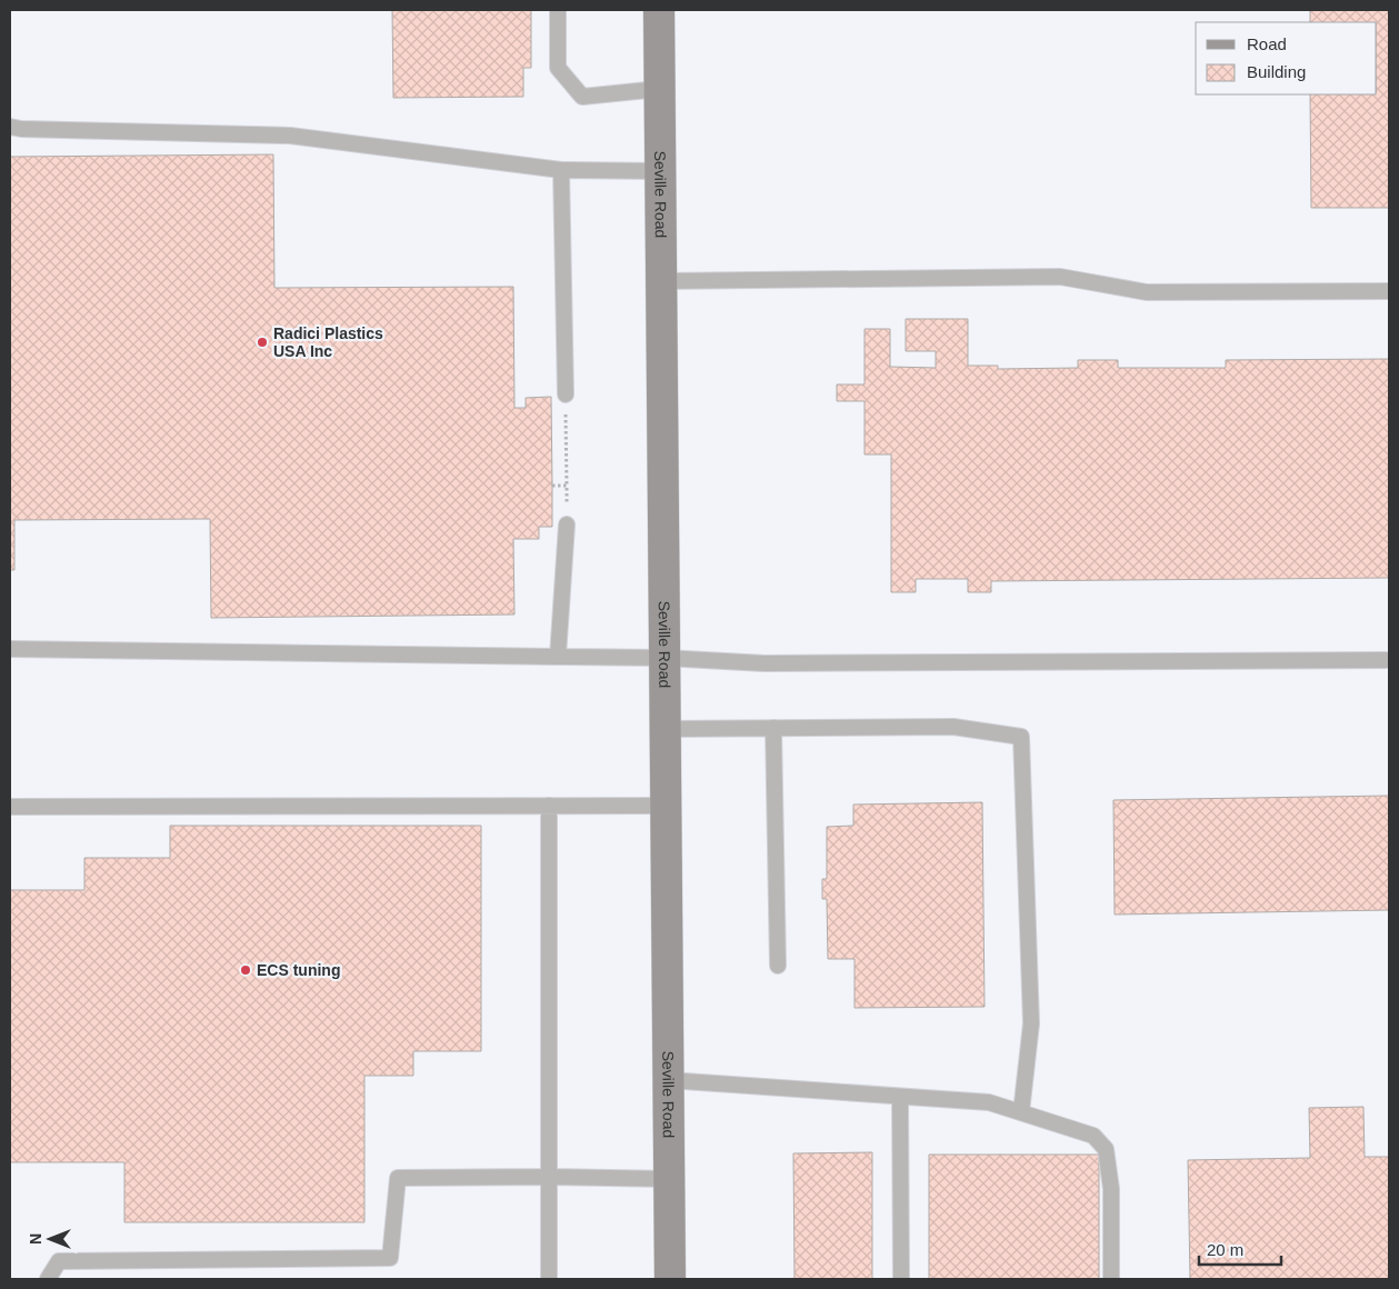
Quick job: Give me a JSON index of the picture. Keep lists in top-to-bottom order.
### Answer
{
  "streets": {
    "street": ["Seville Road"]
  },
  "places": ["Radici Plastics USA Inc", "ECS tuning"],
  "legend": ["Road", "Building"],
  "scale_bar": "20 m",
  "north": "left"
}
